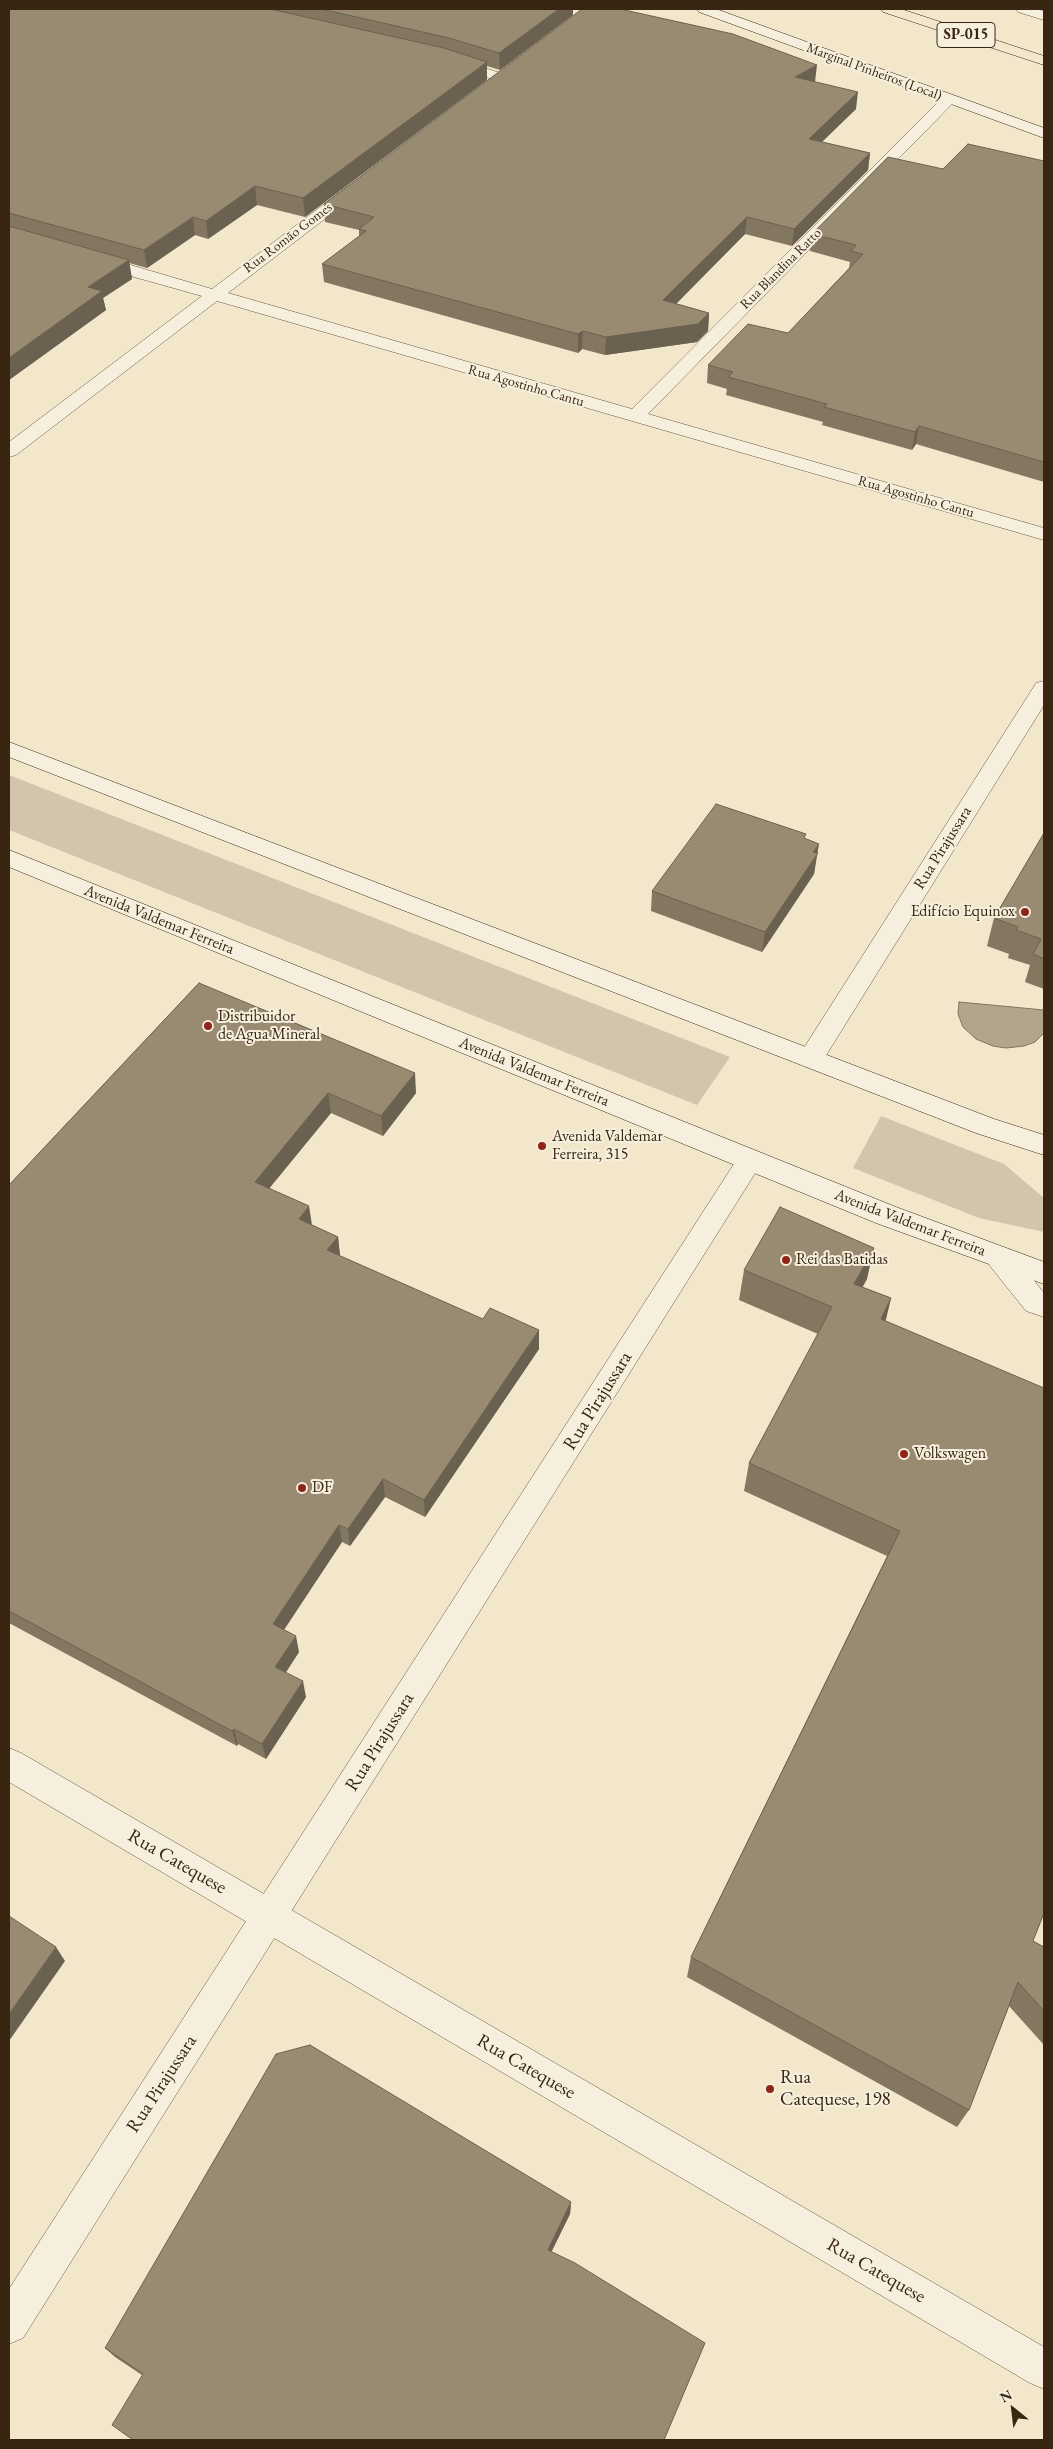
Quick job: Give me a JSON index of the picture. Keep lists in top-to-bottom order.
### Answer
{
  "streets": {
    "highway": ["SP-015"],
    "street": [
      "Marginal Pinheiros (Local)",
      "Rua Romão Gomes",
      "Rua Blandina Ratto",
      "Rua Agostinho Cantu",
      "Rua Pirajussara",
      "Avenida Valdemar Ferreira",
      "Rua Catequese"
    ]
  },
  "crossings": [
    ["Marginal Pinheiros (Local)", "Rua Blandina Ratto"],
    ["Rua Romão Gomes", "Rua Agostinho Cantu"],
    ["Rua Blandina Ratto", "Rua Agostinho Cantu"],
    ["Rua Pirajussara", "Avenida Valdemar Ferreira"],
    ["Rua Pirajussara", "Rua Catequese"]
  ],
  "places": [
    "Edifício Equinox",
    "Distribuidor de Agua Mineral",
    "Avenida Valdemar Ferreira, 315",
    "Rei das Batidas",
    "Volkswagen",
    "DF",
    "Rua Catequese, 198"
  ],
  "north": "top left"
}
